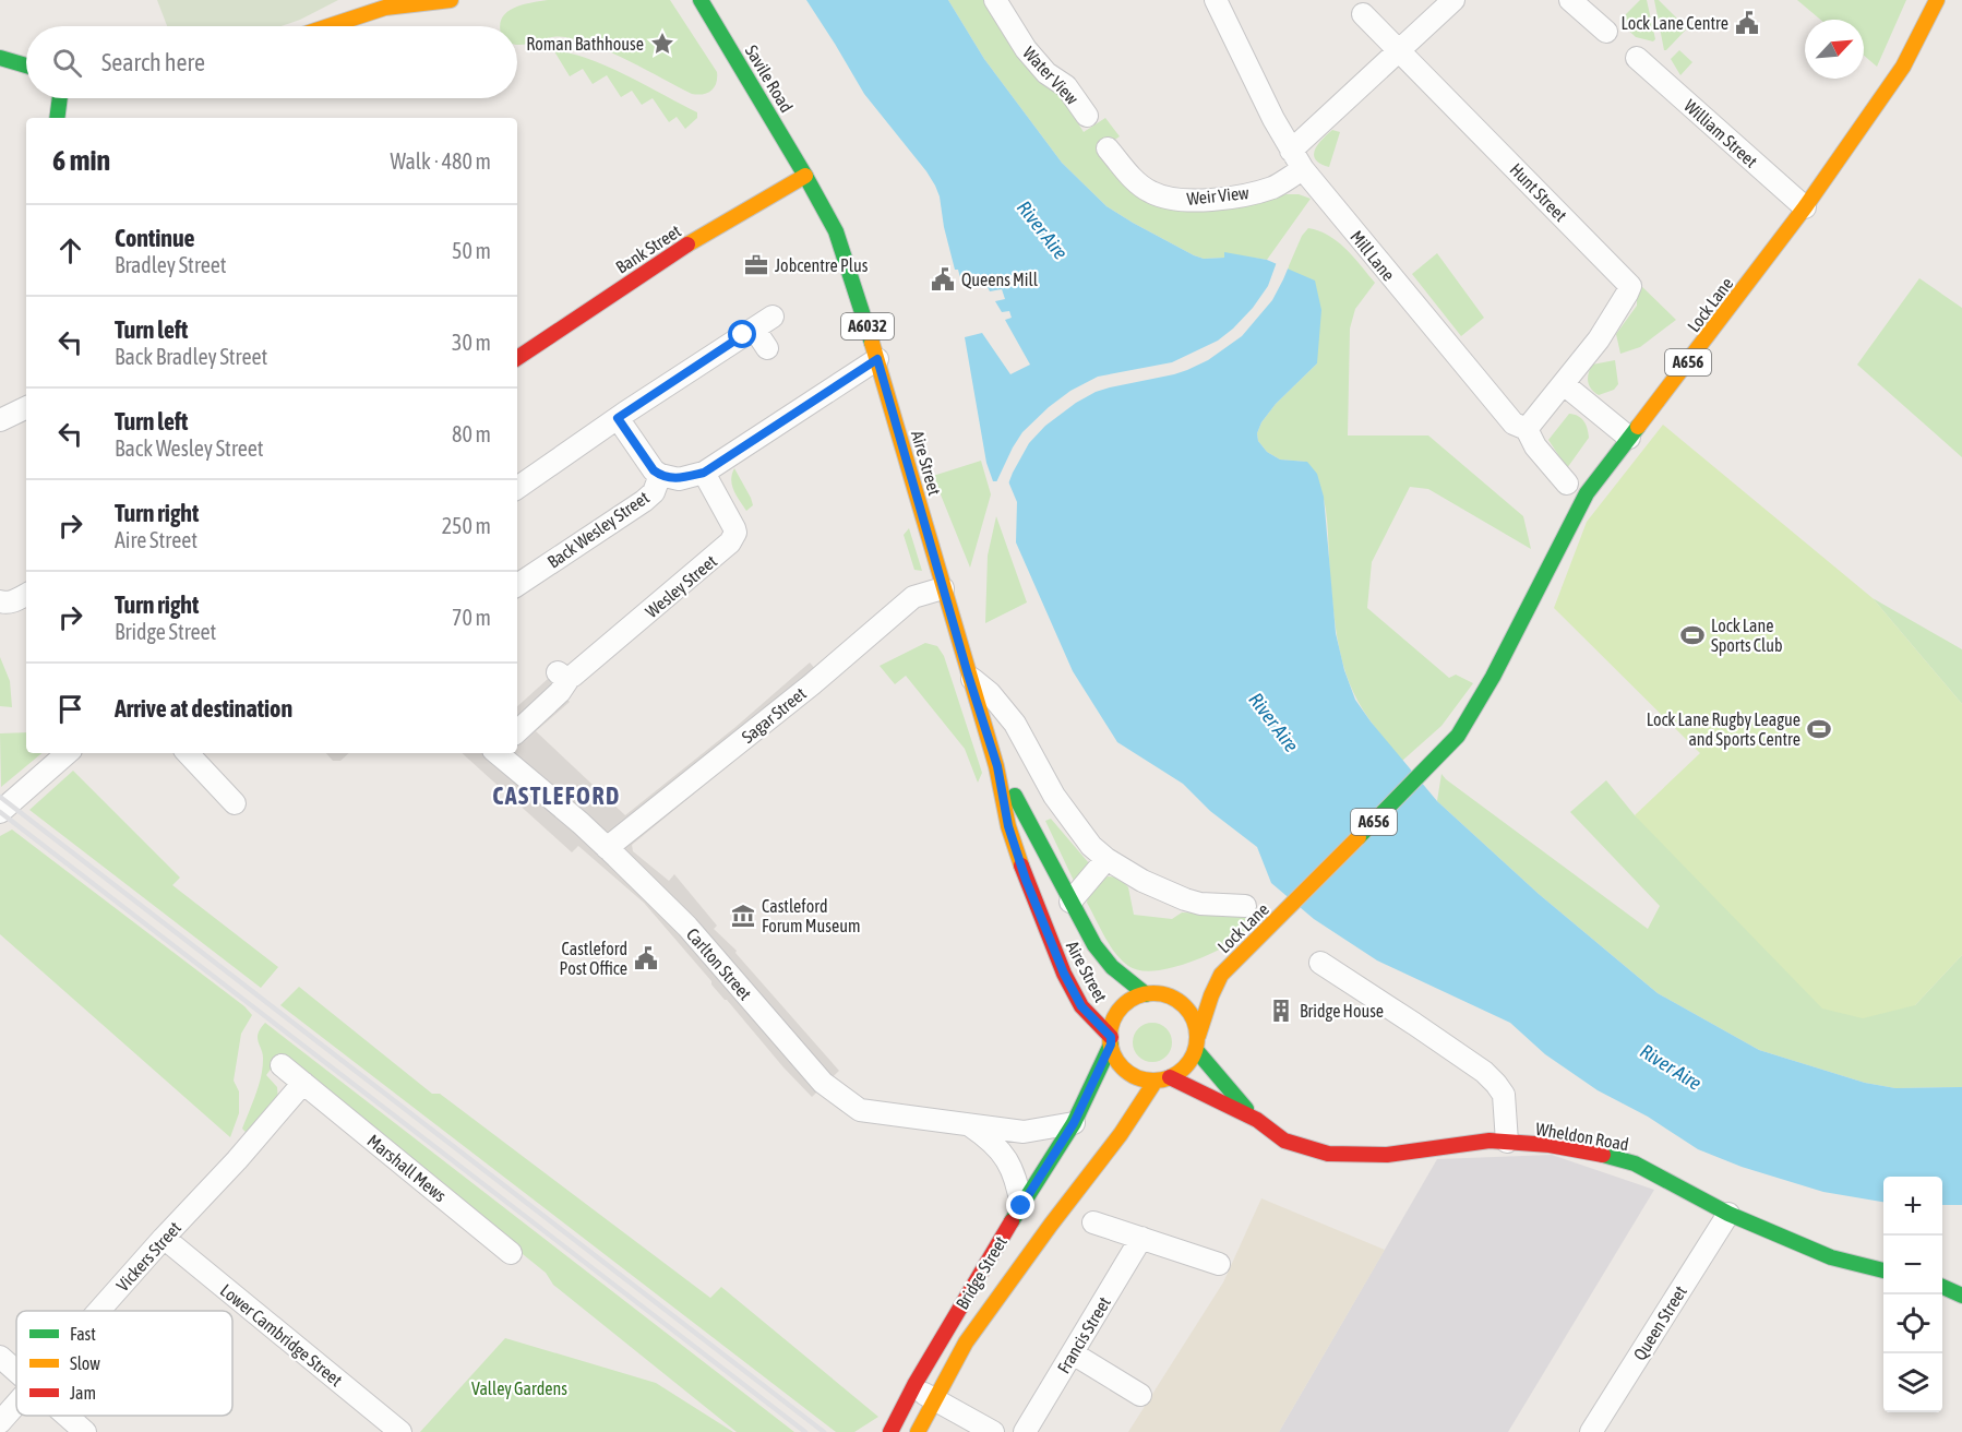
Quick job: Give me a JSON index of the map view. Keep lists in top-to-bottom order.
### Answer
{
  "streets": {
    "main road": [
      "Savile Road",
      "Bank Street",
      "Lock Lane",
      "A6032",
      "A656",
      "Aire Street",
      "Wheldon Road",
      "Bridge Street"
    ],
    "street": [
      "Water View",
      "William Street",
      "Hunt Street",
      "Weir View",
      "Mill Lane",
      "Back Wesley Street",
      "Wesley Street",
      "Sagar Street",
      "Carlton Street",
      "Marshall Mews",
      "Vickers Street",
      "Queen Street",
      "Lower Cambridge Street",
      "Francis Street"
    ]
  },
  "crossings": [
    ["Savile Road", "Bank Street"],
    ["Savile Road", "Aire Street"],
    ["William Street", "Lock Lane"],
    ["Hunt Street", "Weir View"],
    ["Hunt Street", "Mill Lane"],
    ["Weir View", "Mill Lane"],
    ["Bank Street", "Aire Street"],
    ["Lock Lane", "A656"],
    ["Lock Lane", "Aire Street"],
    ["Lock Lane", "Wheldon Road"],
    ["Lock Lane", "Bridge Street"],
    ["A656", "Aire Street"],
    ["A656", "Wheldon Road"],
    ["A656", "Bridge Street"],
    ["Aire Street", "Back Wesley Street"],
    ["Aire Street", "Sagar Street"],
    ["Aire Street", "Wheldon Road"],
    ["Aire Street", "Bridge Street"],
    ["Back Wesley Street", "Wesley Street"],
    ["Sagar Street", "Carlton Street"],
    ["Carlton Street", "Bridge Street"],
    ["Wheldon Road", "Bridge Street"],
    ["Wheldon Road", "Queen Street"],
    ["Marshall Mews", "Vickers Street"],
    ["Vickers Street", "Lower Cambridge Street"]
  ],
  "districts": ["CASTLEFORD"],
  "water": ["River Aire"],
  "parks": ["Valley Gardens"],
  "places": {
    "public building": ["Lock Lane Centre", "Queens Mill", "Castleford Post Office"],
    "place": ["Roman Bathhouse"],
    "office": ["Jobcentre Plus"],
    "sports": ["Lock Lane Sports Club", "Lock Lane Rugby League and Sports Centre"],
    "museum": ["Castleford Forum Museum"],
    "building": ["Bridge House"]
  },
  "legend": ["Fast", "Slow", "Jam"],
  "north": "top right",
  "page": {
    "search": "Search here",
    "heading": ["6 min", "Walk · 480 m"],
    "list": [
      ["Continue", "Bradley Street", "50 m"],
      ["Turn left", "Back Bradley Street", "30 m"],
      ["Turn left", "Back Wesley Street", "80 m"],
      ["Turn right", "Aire Street", "250 m"],
      ["Turn right", "Bridge Street", "70 m"],
      "Arrive at destination"
    ],
    "map_buttons": ["+", "−"]
  }
}
